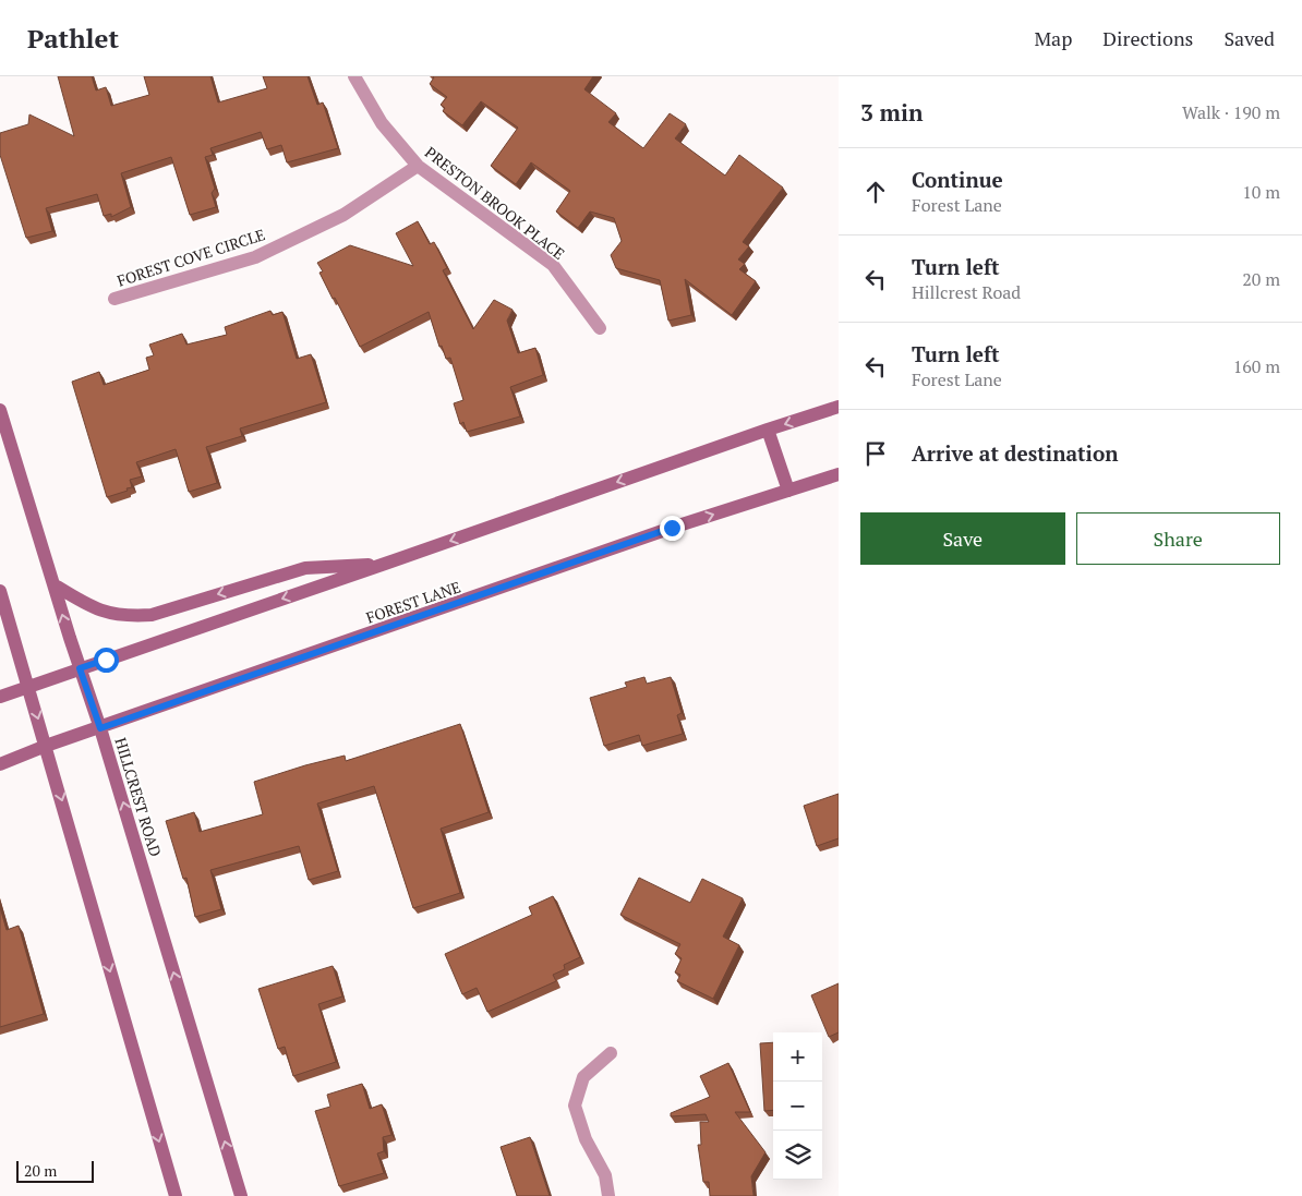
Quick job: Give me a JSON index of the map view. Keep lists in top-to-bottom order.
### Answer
{
  "streets": {
    "main road": ["FOREST LANE", "HILLCREST ROAD"],
    "street": ["PRESTON BROOK PLACE", "FOREST COVE CIRCLE"]
  },
  "crossings": [
    ["PRESTON BROOK PLACE", "FOREST COVE CIRCLE"],
    ["FOREST LANE", "HILLCREST ROAD"]
  ],
  "scale_bar": "20 m",
  "page": {
    "header": "Pathlet",
    "nav": ["Map", "Directions", "Saved"],
    "heading": ["3 min", "Walk · 190 m"],
    "list": [
      ["Continue", "Forest Lane", "10 m"],
      ["Turn left", "Hillcrest Road", "20 m"],
      ["Turn left", "Forest Lane", "160 m"],
      "Arrive at destination"
    ],
    "buttons": ["Save", "Share"],
    "map_buttons": ["+", "−"],
    "scale": "20 m"
  }
}
